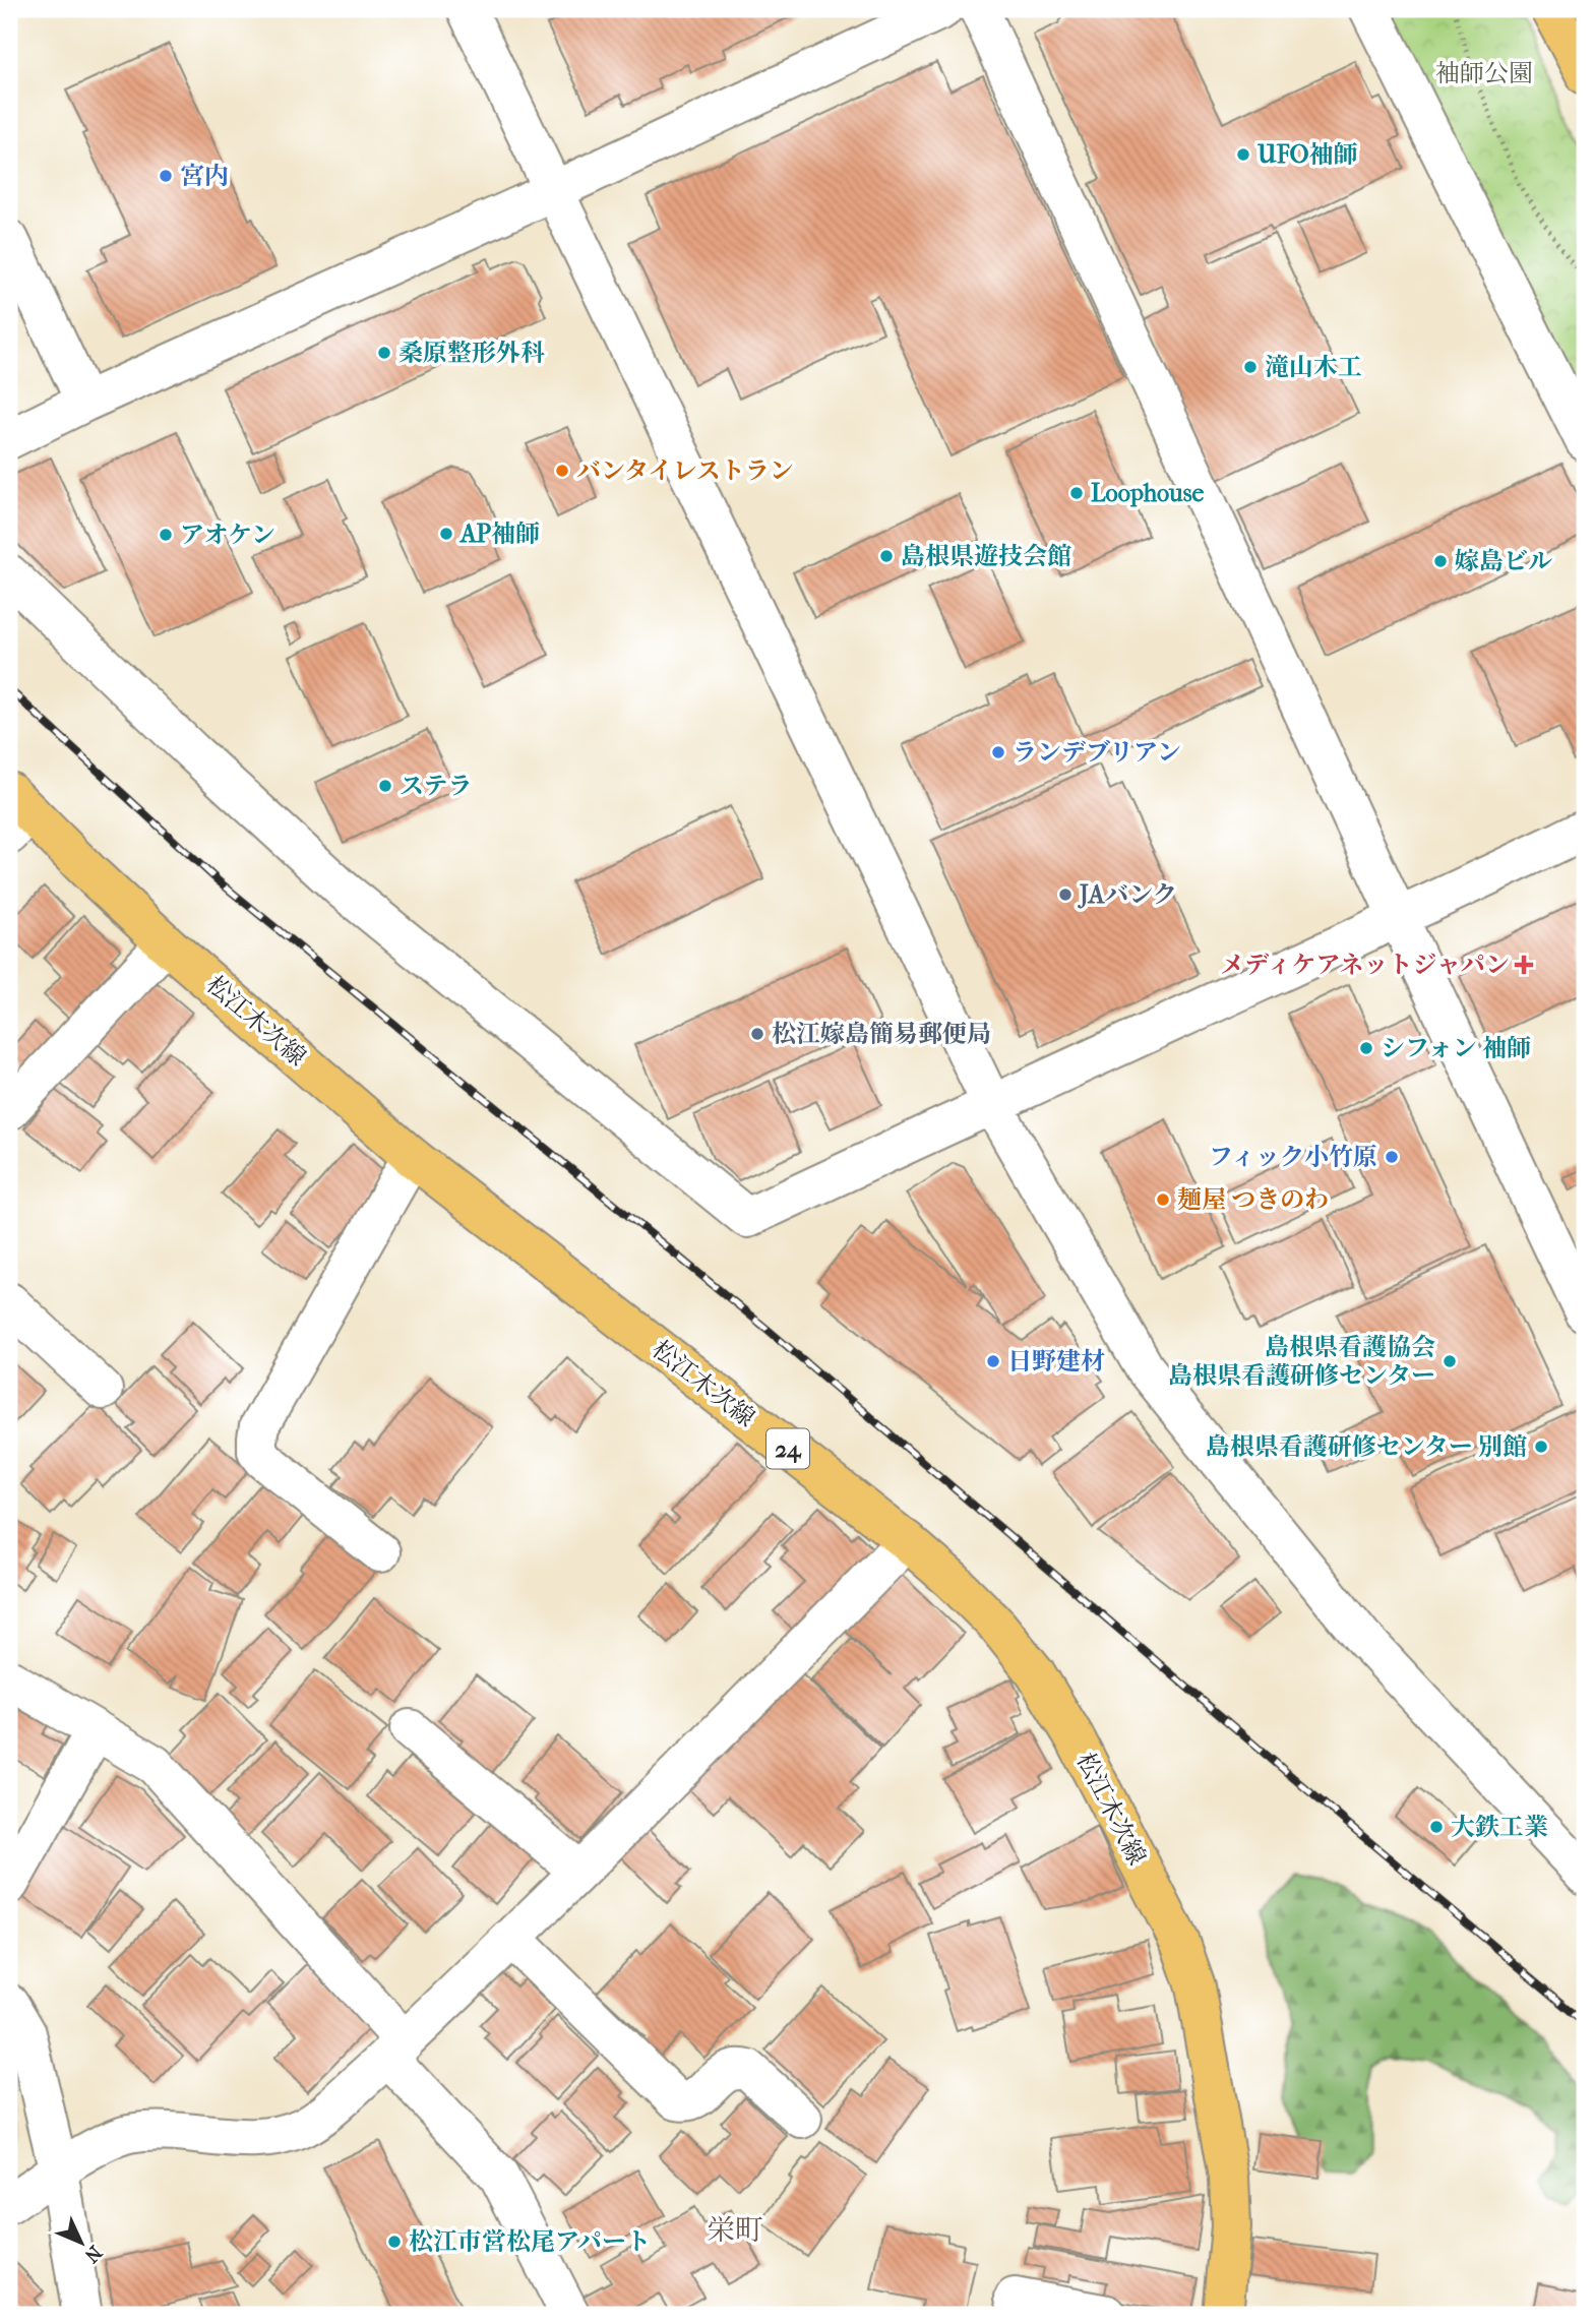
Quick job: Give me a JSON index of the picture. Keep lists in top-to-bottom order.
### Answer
{
  "streets": {
    "main road": ["松江木次線", "24"]
  },
  "districts": ["栄町"],
  "parks": ["袖師公園"],
  "places": {
    "other": [
      "UFO袖師",
      "宮内",
      "桑原整形外科",
      "滝山木工",
      "バンタイレストラン",
      "Loophouse",
      "AP袖師",
      "アオケン",
      "島根県遊技会館",
      "嫁島ビル",
      "ランデブリアン",
      "ステラ",
      "JAバンク",
      "松江嫁島簡易郵便局",
      "シフォン 袖師",
      "フィック小竹原",
      "麺屋 つきのわ",
      "日野建材",
      "島根県看護協会 島根県看護研修センター",
      "島根県看護研修センター 別館",
      "大鉄工業",
      "松江市営松尾アパート"
    ],
    "health": ["メディケアネットジャパン"]
  },
  "north": "bottom right"
}
